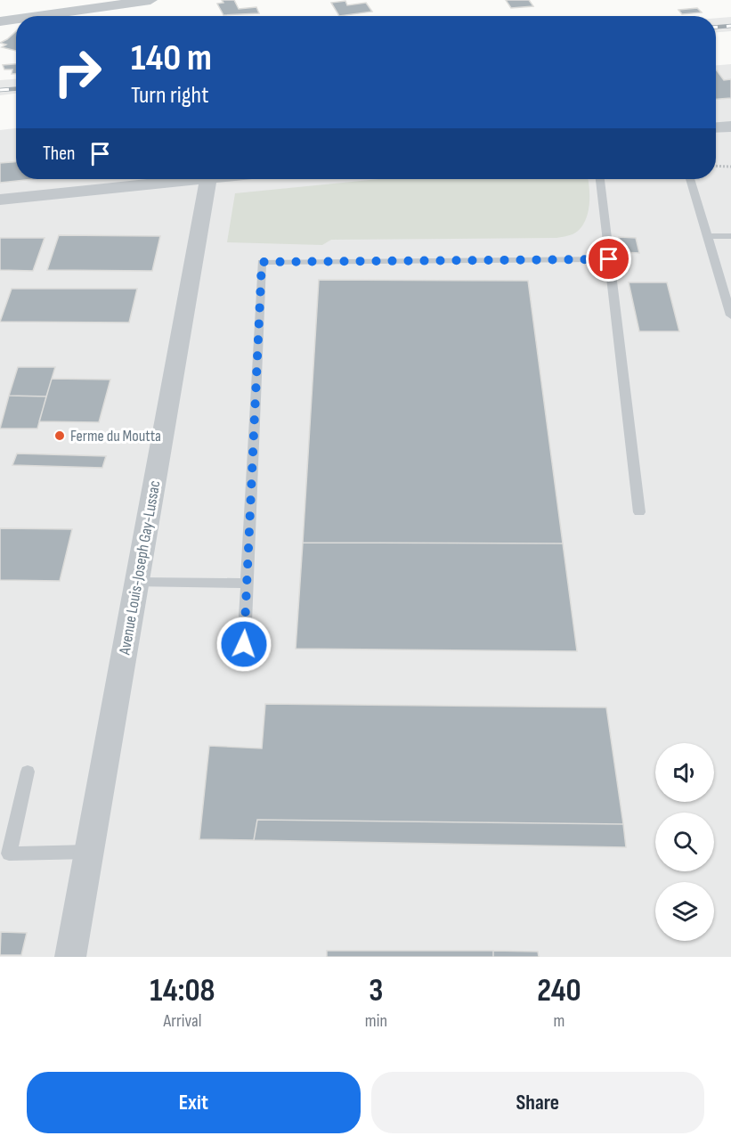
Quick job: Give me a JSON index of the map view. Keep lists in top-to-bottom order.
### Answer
{
  "streets": {
    "street": ["Avenue Louis-Joseph Gay-Lussac"]
  },
  "places": ["Ferme du Moutta"],
  "page": {
    "turn": ["140 m", "Turn right"],
    "then": "Then",
    "eta": [
      "14:08",
      "Arrival",
      "3",
      "min",
      "240",
      "m"
    ],
    "buttons": ["Exit", "Share"]
  }
}
